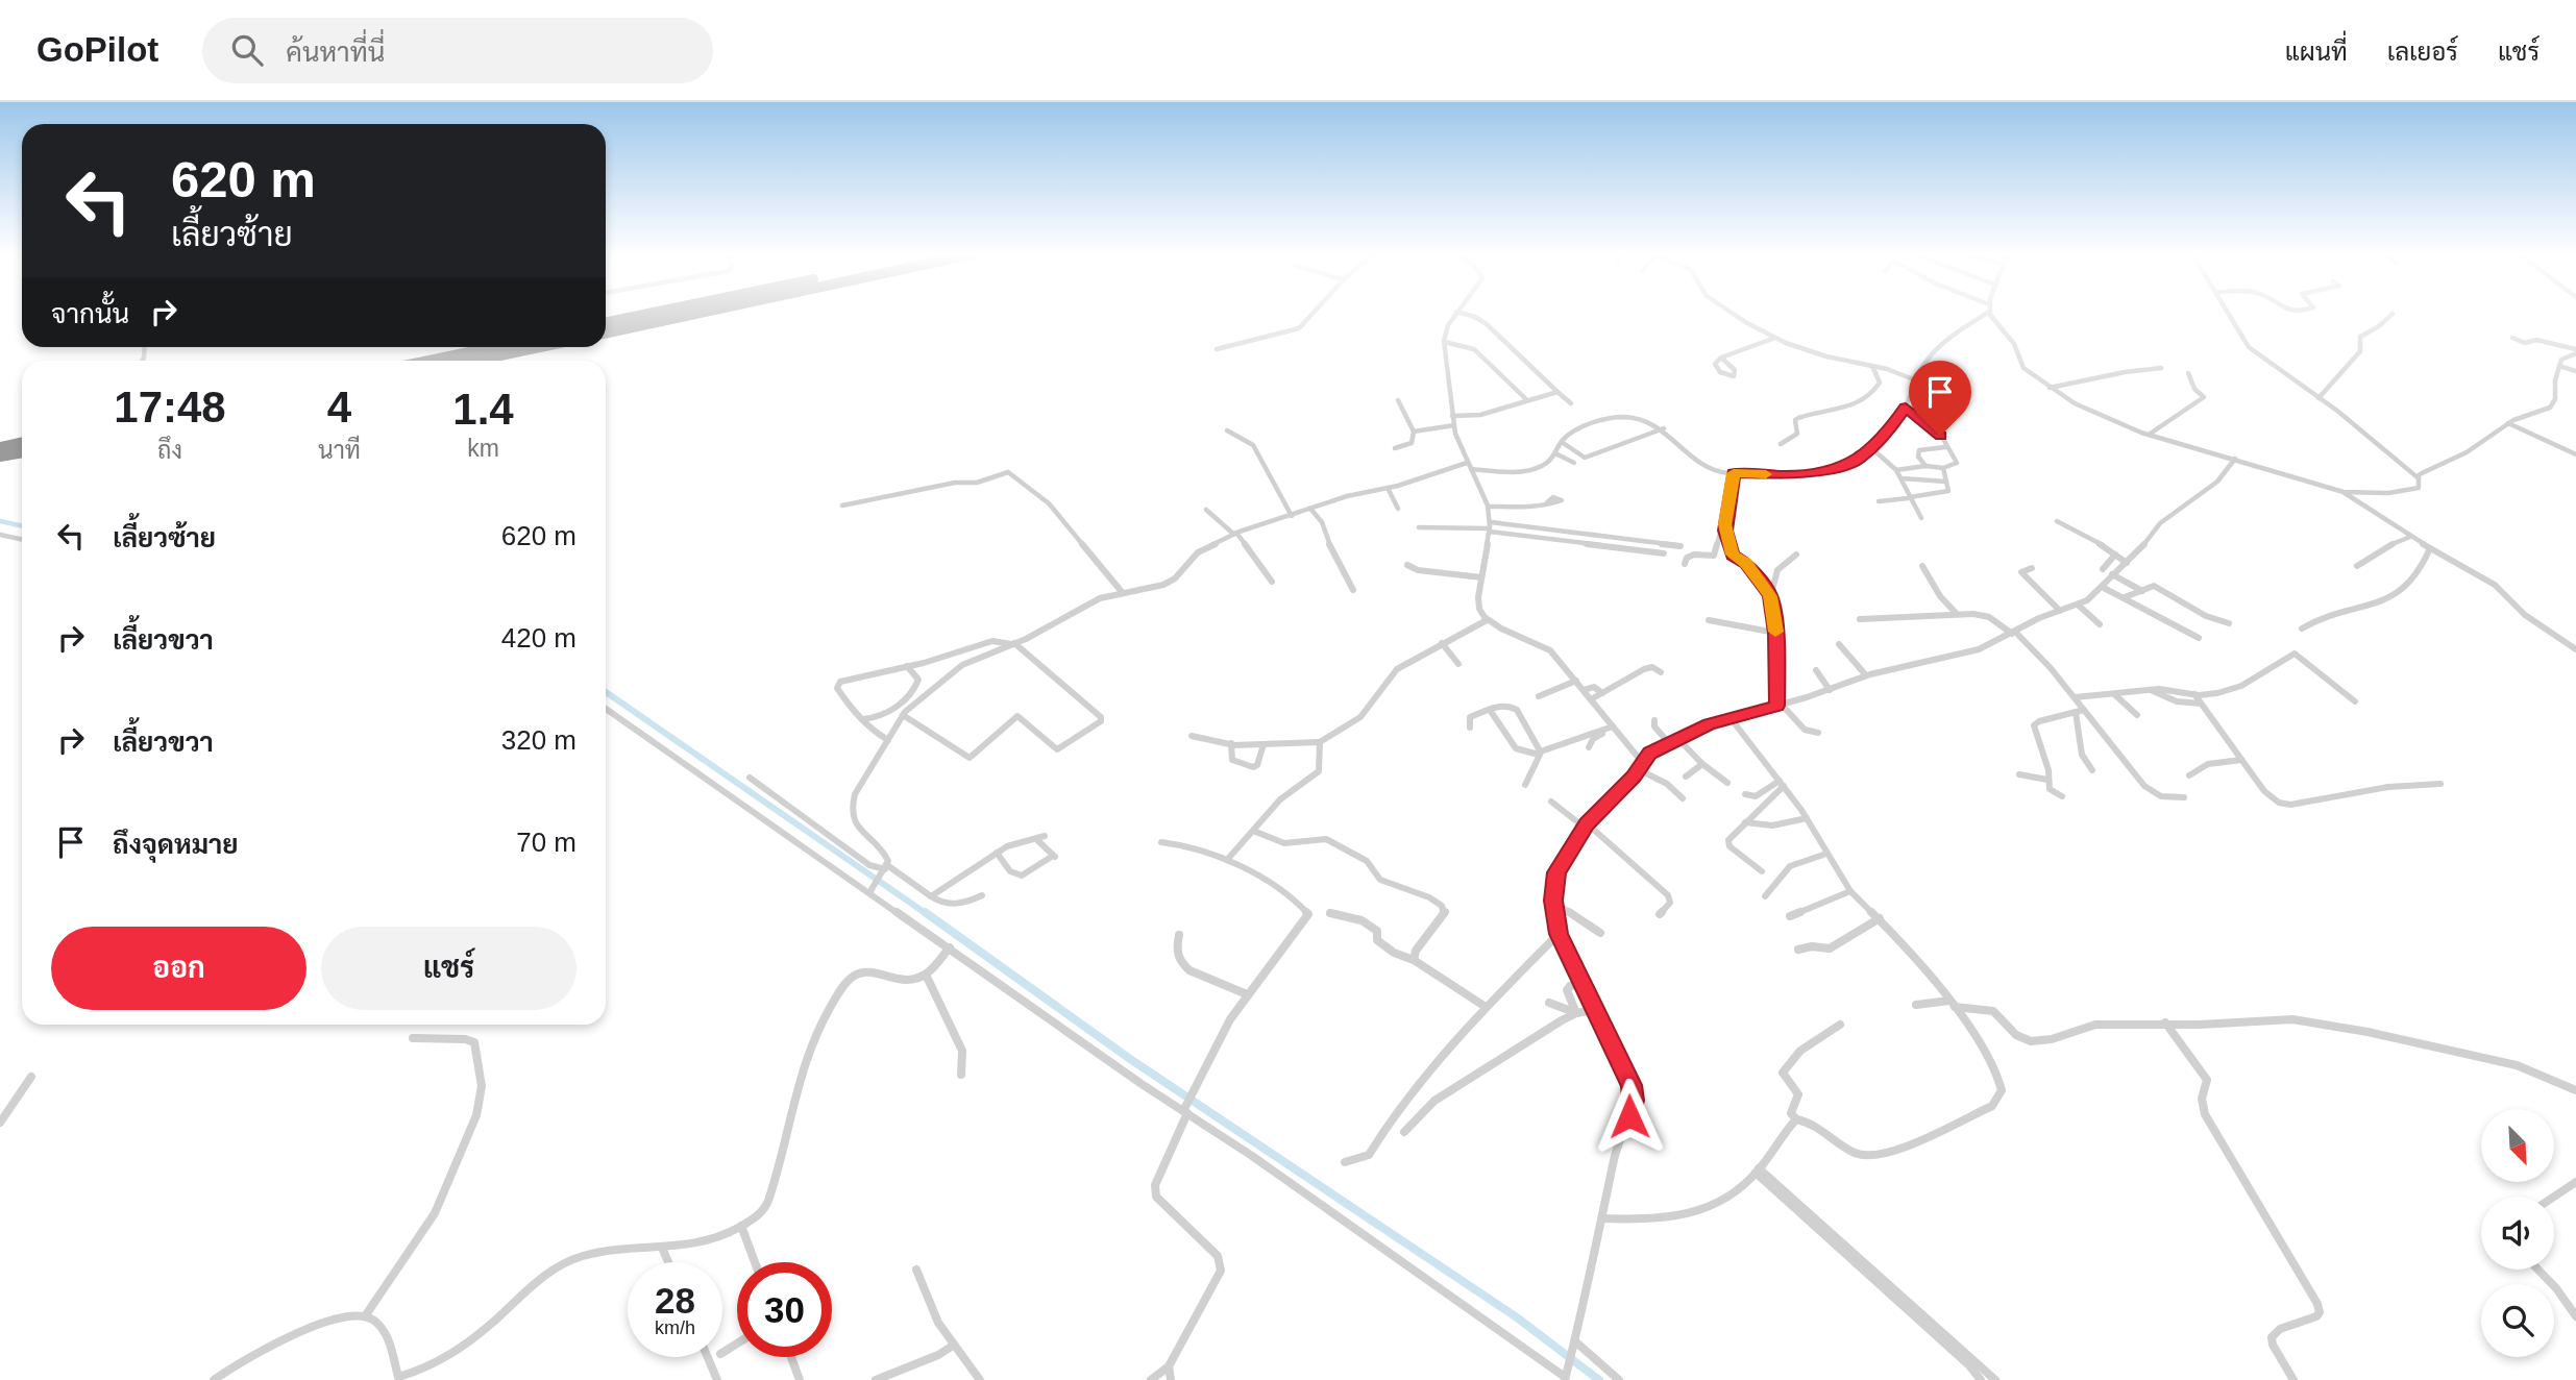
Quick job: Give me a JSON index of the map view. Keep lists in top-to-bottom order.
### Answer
{
  "north": "bottom right",
  "page": {
    "header": "GoPilot",
    "search": "ค้นหาที่นี่",
    "nav": ["แผนที่", "เลเยอร์", "แชร์"],
    "turn": ["620 m", "เลี้ยวซ้าย"],
    "then": "จากนั้น",
    "eta": [
      "17:48",
      "ถึง",
      "4",
      "นาที",
      "1.4",
      "km"
    ],
    "list": [
      {
        "name": "เลี้ยวซ้าย",
        "value": "620 m"
      },
      {
        "name": "เลี้ยวขวา",
        "value": "420 m"
      },
      {
        "name": "เลี้ยวขวา",
        "value": "320 m"
      },
      {
        "name": "ถึงจุดหมาย",
        "value": "70 m"
      }
    ],
    "buttons": ["ออก", "แชร์"],
    "speed": "28 km/h",
    "limit": "30"
  }
}
